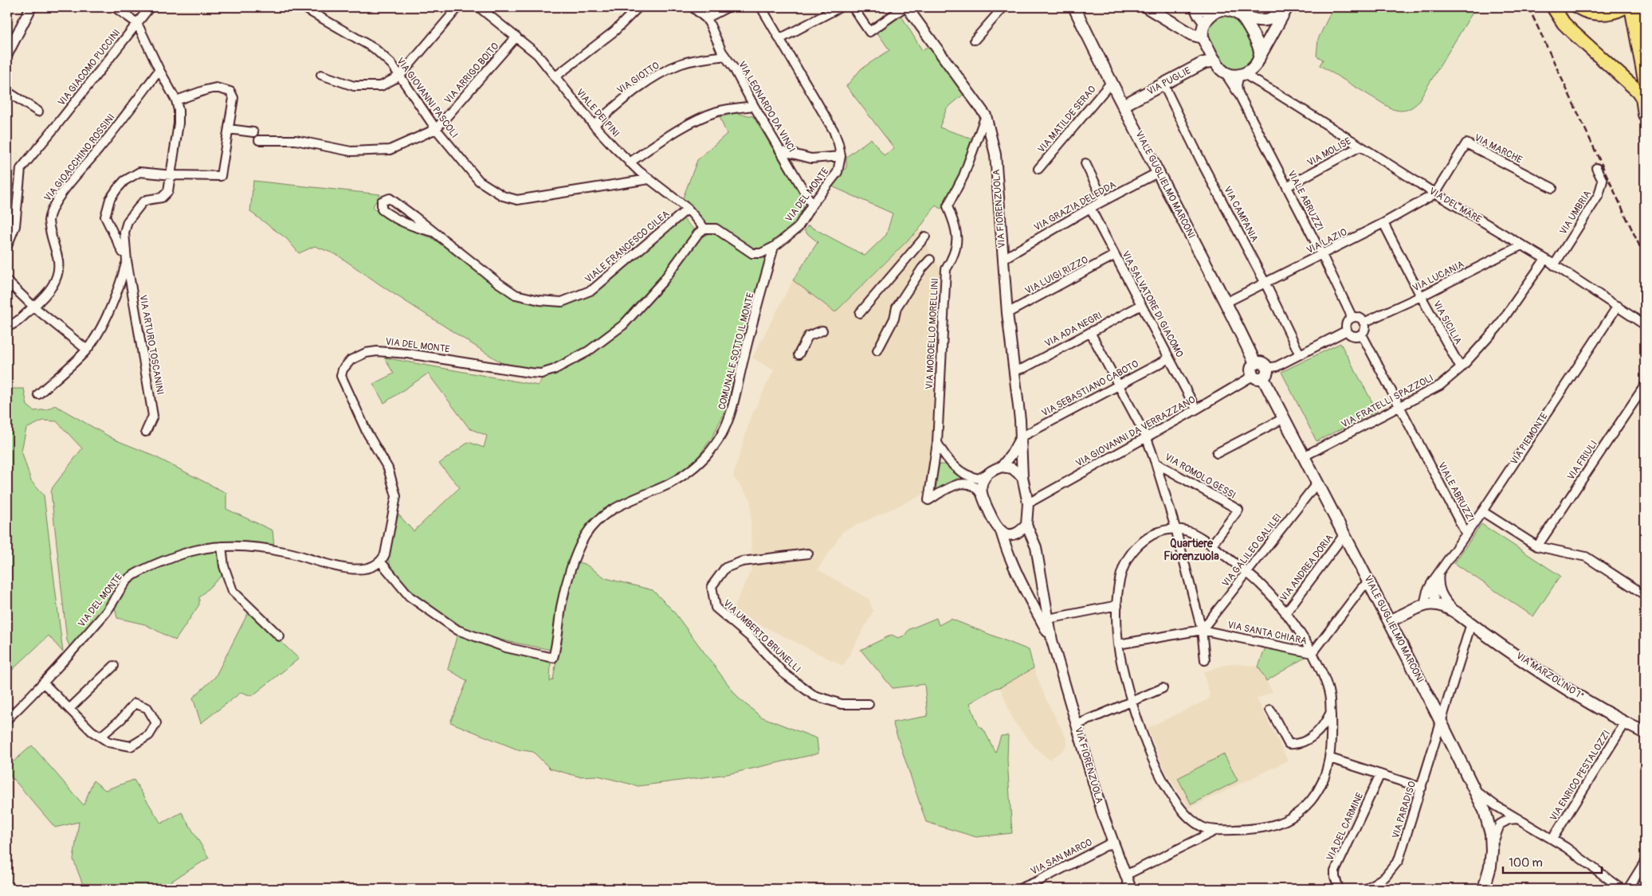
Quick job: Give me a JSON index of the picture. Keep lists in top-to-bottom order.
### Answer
{
  "streets": {
    "main road": ["VIA PUGLIE", "VIALE GUGLIELMO MARCONI", "VIA MARZOLINO 1°"],
    "street": [
      "VIA GIACOMO PUCCINI",
      "VIA ARRIGO BOITO",
      "VIA GIOTTO",
      "VIA GIOVANNI PASCOLI",
      "VIA LEONARDO DA VINCI",
      "VIALE DEI PINI",
      "VIA MATILDE SERAO",
      "VIA MARCHE",
      "VIA MOLISE",
      "VIA GIOACCHINO ROSSINI",
      "VIA DEL MONTE",
      "VIALE ABRUZZI",
      "VIA DEL MARE",
      "VIA GRAZIA DELEDDA",
      "VIA FIORENZUOLA",
      "VIA UMBRIA",
      "VIA CAMPANIA",
      "VIA LAZIO",
      "VIALE FRANCESCO CILEA",
      "VIA LUIGI RIZZO",
      "VIA LUCANIA",
      "VIA SALVATORE DI GIACOMO",
      "VIA SICILIA",
      "VIA ADA NEGRI",
      "VIA MOROELLO MORELLINI",
      "VIA ARTURO TOSCANINI",
      "COMUNALE SOTTO IL MONTE",
      "VIA SEBASTIANO CABOTO",
      "VIA FRATELLI SPAZZOLI",
      "VIA GIOVANNI DA VERRAZZANO",
      "VIA PIEMONTE",
      "VIA FRIULI",
      "VIA ROMOLO GESSI",
      "VIA GALILEO GALILEI",
      "VIA ANDREA DORIA",
      "VIA SANTA CHIARA",
      "VIA UMBERTO BRUNELLI",
      "VIA ENRICO PESTALOZZI",
      "VIA PARADISO",
      "VIA DEL CARMINE",
      "VIA SAN MARCO"
    ]
  },
  "crossings": [
    ["VIA ARRIGO BOITO", "VIA GIOVANNI PASCOLI"],
    ["VIA ARRIGO BOITO", "VIALE DEI PINI"],
    ["VIA GIOTTO", "VIA LEONARDO DA VINCI"],
    ["VIA GIOTTO", "VIALE DEI PINI"],
    ["VIA PUGLIE", "VIALE GUGLIELMO MARCONI"],
    ["VIA PUGLIE", "VIALE ABRUZZI"],
    ["VIA PUGLIE", "VIA DEL MARE"],
    ["VIA PUGLIE", "VIA CAMPANIA"],
    ["VIA GIOVANNI PASCOLI", "VIALE DEI PINI"],
    ["VIA LEONARDO DA VINCI", "VIA DEL MONTE"],
    ["VIALE DEI PINI", "VIA DEL MONTE"],
    ["VIALE DEI PINI", "VIALE FRANCESCO CILEA"],
    ["VIA MATILDE SERAO", "VIALE GUGLIELMO MARCONI"],
    ["VIA MARCHE", "VIA DEL MARE"],
    ["VIA MARCHE", "VIA LAZIO"],
    ["VIA MOLISE", "VIALE ABRUZZI"],
    ["VIA MOLISE", "VIA DEL MARE"],
    ["VIALE GUGLIELMO MARCONI", "VIA GRAZIA DELEDDA"],
    ["VIALE GUGLIELMO MARCONI", "VIA LAZIO"],
    ["VIALE GUGLIELMO MARCONI", "VIA FRATELLI SPAZZOLI"],
    ["VIALE GUGLIELMO MARCONI", "VIA GIOVANNI DA VERRAZZANO"],
    ["VIALE GUGLIELMO MARCONI", "VIA GALILEO GALILEI"],
    ["VIALE GUGLIELMO MARCONI", "VIA ANDREA DORIA"],
    ["VIALE GUGLIELMO MARCONI", "VIA PARADISO"],
    ["VIA DEL MONTE", "COMUNALE SOTTO IL MONTE"],
    ["VIALE ABRUZZI", "VIA DEL MARE"],
    ["VIALE ABRUZZI", "VIA LAZIO"],
    ["VIALE ABRUZZI", "VIA LUCANIA"],
    ["VIALE ABRUZZI", "VIA FRATELLI SPAZZOLI"],
    ["VIALE ABRUZZI", "VIA PIEMONTE"],
    ["VIA DEL MARE", "VIA UMBRIA"],
    ["VIA DEL MARE", "VIA LAZIO"],
    ["VIA DEL MARE", "VIA LUCANIA"],
    ["VIA DEL MARE", "VIA FRATELLI SPAZZOLI"],
    ["VIA DEL MARE", "VIA PIEMONTE"],
    ["VIA GRAZIA DELEDDA", "VIA FIORENZUOLA"],
    ["VIA GRAZIA DELEDDA", "VIA SALVATORE DI GIACOMO"],
    ["VIA FIORENZUOLA", "VIA LUIGI RIZZO"],
    ["VIA FIORENZUOLA", "VIA ADA NEGRI"],
    ["VIA FIORENZUOLA", "VIA MOROELLO MORELLINI"],
    ["VIA FIORENZUOLA", "VIA SEBASTIANO CABOTO"],
    ["VIA FIORENZUOLA", "VIA GIOVANNI DA VERRAZZANO"],
    ["VIA FIORENZUOLA", "VIA SAN MARCO"],
    ["VIA CAMPANIA", "VIA LAZIO"],
    ["VIA LAZIO", "VIA SICILIA"],
    ["VIA LUIGI RIZZO", "VIA SALVATORE DI GIACOMO"],
    ["VIA LUCANIA", "VIA SICILIA"],
    ["VIA SALVATORE DI GIACOMO", "VIA ADA NEGRI"],
    ["VIA SALVATORE DI GIACOMO", "VIA SEBASTIANO CABOTO"],
    ["VIA SALVATORE DI GIACOMO", "VIA GIOVANNI DA VERRAZZANO"],
    ["VIA SICILIA", "VIA FRATELLI SPAZZOLI"],
    ["VIA PIEMONTE", "VIA MARZOLINO 1°"],
    ["VIA GALILEO GALILEI", "VIA SANTA CHIARA"],
    ["VIA MARZOLINO 1°", "VIA ENRICO PESTALOZZI"]
  ],
  "districts": ["Quartiere Fiorenzuola"],
  "scale_bar": "100 m"
}
